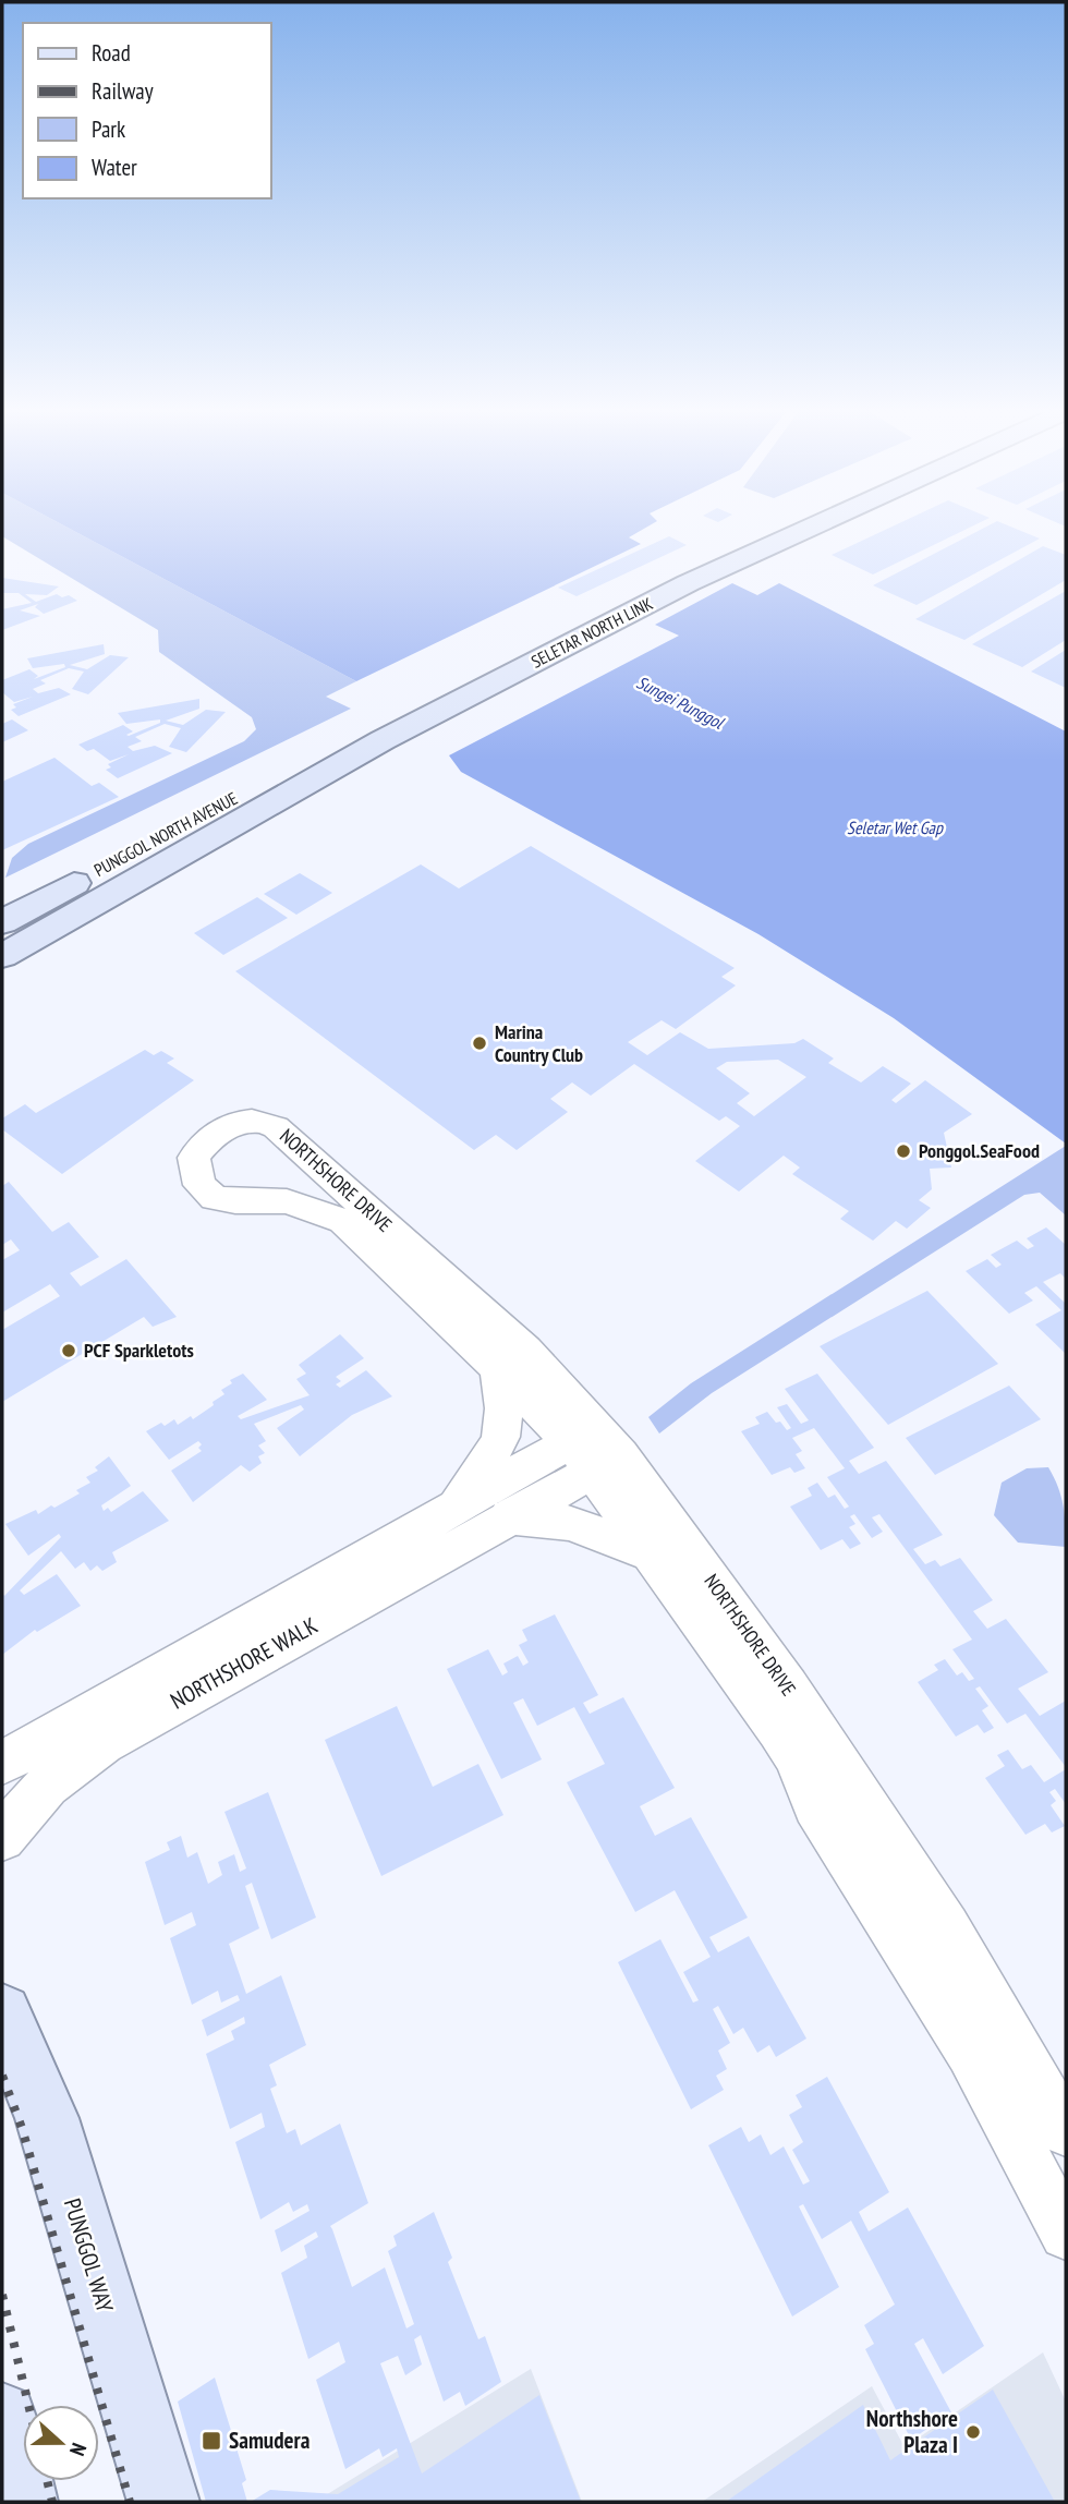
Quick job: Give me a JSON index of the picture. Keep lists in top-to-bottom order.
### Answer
{
  "streets": {
    "main road": ["SELETAR NORTH LINK", "PUNGGOL NORTH AVENUE", "PUNGGOL WAY"],
    "street": ["NORTHSHORE DRIVE", "NORTHSHORE WALK"]
  },
  "crossings": [
    ["SELETAR NORTH LINK", "PUNGGOL NORTH AVENUE"],
    ["NORTHSHORE DRIVE", "NORTHSHORE WALK"]
  ],
  "water": ["Sungei Punggol", "Seletar Wet Gap"],
  "places": {
    "other": [
      "Marina Country Club",
      "Ponggol.SeaFood",
      "PCF Sparkletots",
      "Northshore Plaza I"
    ],
    "transit": ["Samudera"]
  },
  "legend": [
    "Road",
    "Railway",
    "Park",
    "Water"
  ],
  "north": "right"
}
